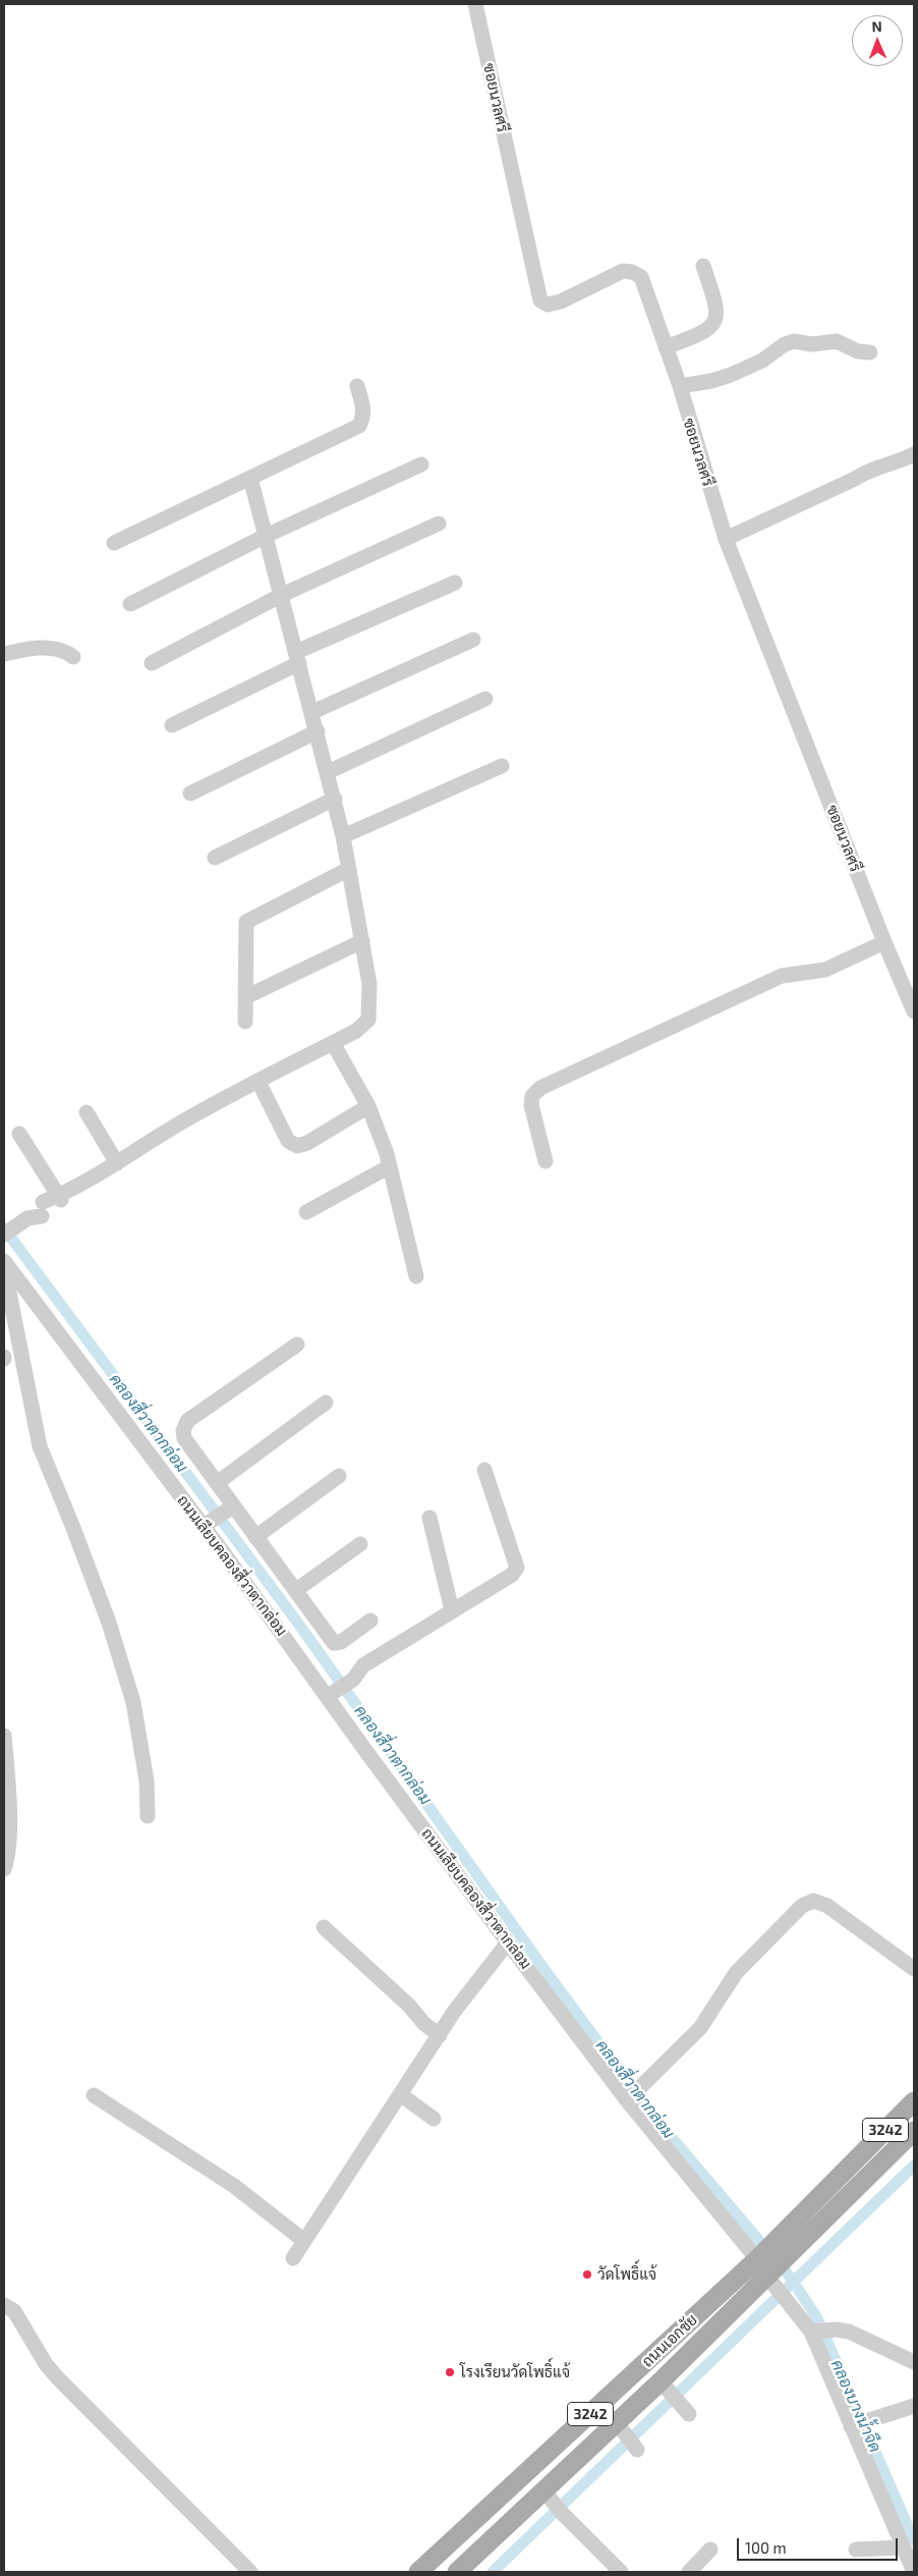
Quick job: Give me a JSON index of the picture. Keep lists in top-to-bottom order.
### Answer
{
  "streets": {
    "main road": ["3242", "ถนนเอกชัย"],
    "street": ["ซอยนวลศรี", "ถนนเลียบคลองสี่วาตากล่อม"]
  },
  "crossings": [
    ["ถนนเลียบคลองสี่วาตากล่อม", "ถนนเอกชัย"]
  ],
  "water": ["คลองสี่วาตากล่อม", "คลองบางน้ำจืด"],
  "places": ["วัดโพธิ์แจ้", "โรงเรียนวัดโพธิ์แจ้"],
  "scale_bar": "100 m",
  "north": "top"
}
